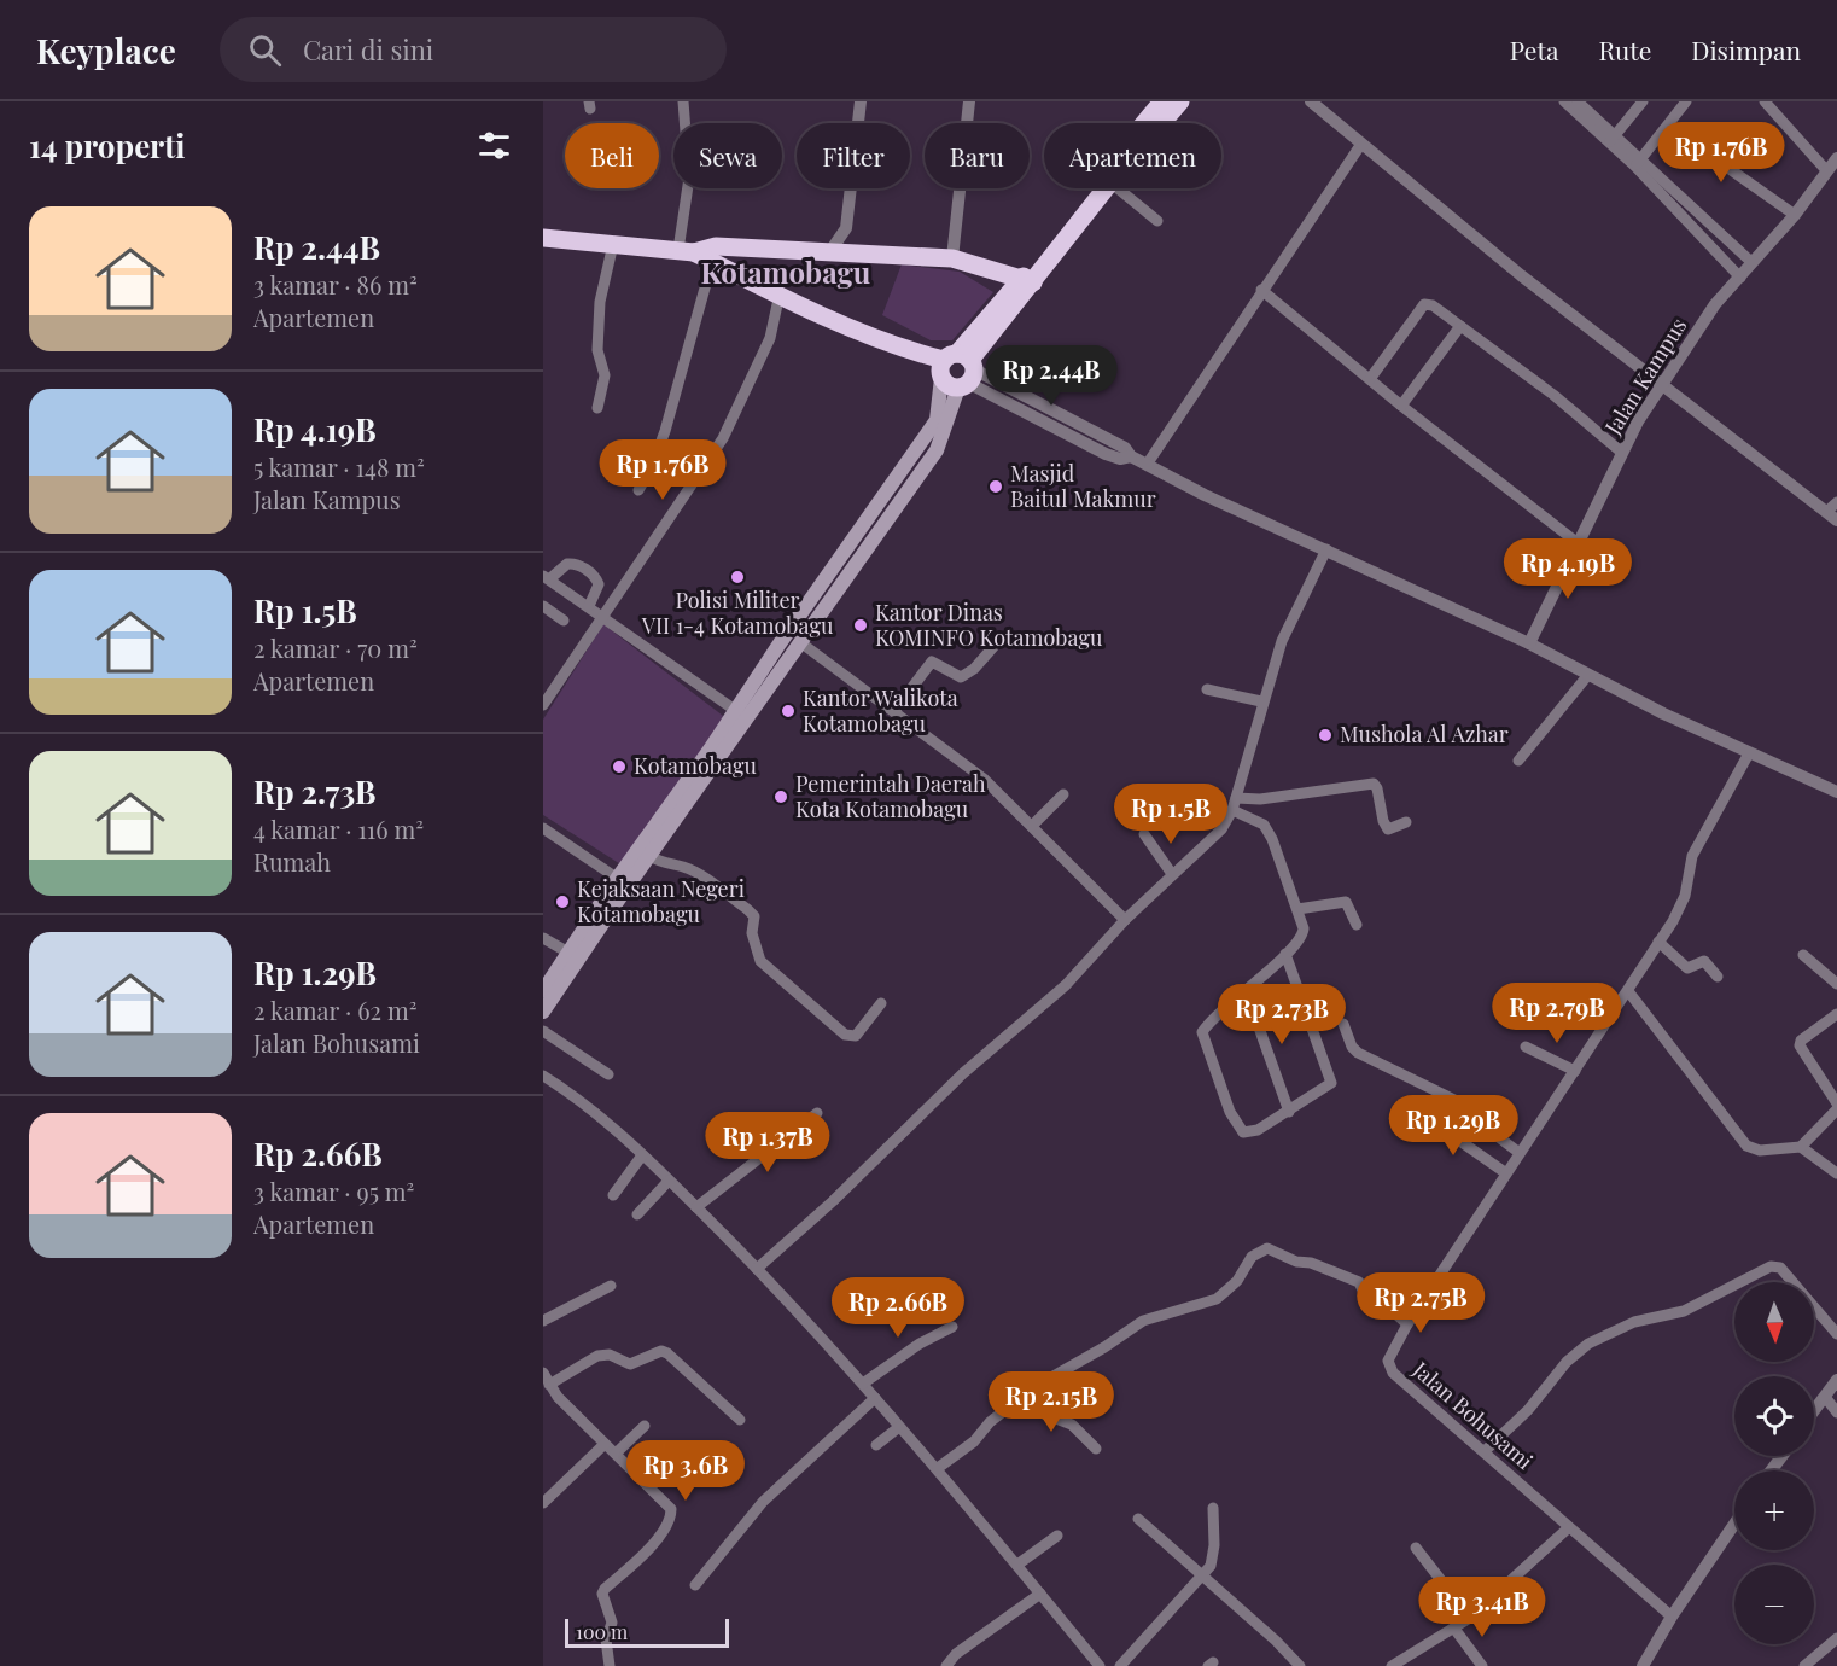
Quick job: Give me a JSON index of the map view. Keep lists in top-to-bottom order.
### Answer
{
  "streets": {
    "street": ["Jalan Kampus", "Jalan Bohusami"]
  },
  "districts": ["Kotamobagu"],
  "places": [
    "Masjid Baitul Makmur",
    "Polisi Militer VII 1-4 Kotamobagu",
    "Kantor Dinas KOMINFO Kotamobagu",
    "Kantor Walikota Kotamobagu",
    "Mushola Al Azhar",
    "Kotamobagu",
    "Pemerintah Daerah Kota Kotamobagu",
    "Kejaksaan Negeri Kotamobagu"
  ],
  "scale_bar": "100 m",
  "north": "bottom",
  "page": {
    "header": "Keyplace",
    "search": "Cari di sini",
    "nav": ["Peta", "Rute", "Disimpan"],
    "heading": "14 properti",
    "price": [
      "Rp 1.76B",
      "Rp 2.44B",
      "Rp 1.76B",
      "Rp 4.19B",
      "Rp 1.5B",
      "Rp 2.79B",
      "Rp 2.73B",
      "Rp 1.29B",
      "Rp 1.37B",
      "Rp 2.75B",
      "Rp 2.66B",
      "Rp 2.15B",
      "Rp 3.6B",
      "Rp 3.41B"
    ],
    "chip": [
      "Beli",
      "Sewa",
      "Filter",
      "Baru",
      "Apartemen"
    ],
    "list": [
      {
        "name": "Rp 2.44B",
        "note": "3 kamar · 86 m² · Apartemen"
      },
      {
        "name": "Rp 4.19B",
        "note": "5 kamar · 148 m² · Jalan Kampus"
      },
      {
        "name": "Rp 1.5B",
        "note": "2 kamar · 70 m² · Apartemen"
      },
      {
        "name": "Rp 2.73B",
        "note": "4 kamar · 116 m² · Rumah"
      },
      {
        "name": "Rp 1.29B",
        "note": "2 kamar · 62 m² · Jalan Bohusami"
      },
      {
        "name": "Rp 2.66B",
        "note": "3 kamar · 95 m² · Apartemen"
      }
    ],
    "map_buttons": ["+", "−"],
    "scale": "100 m"
  }
}
